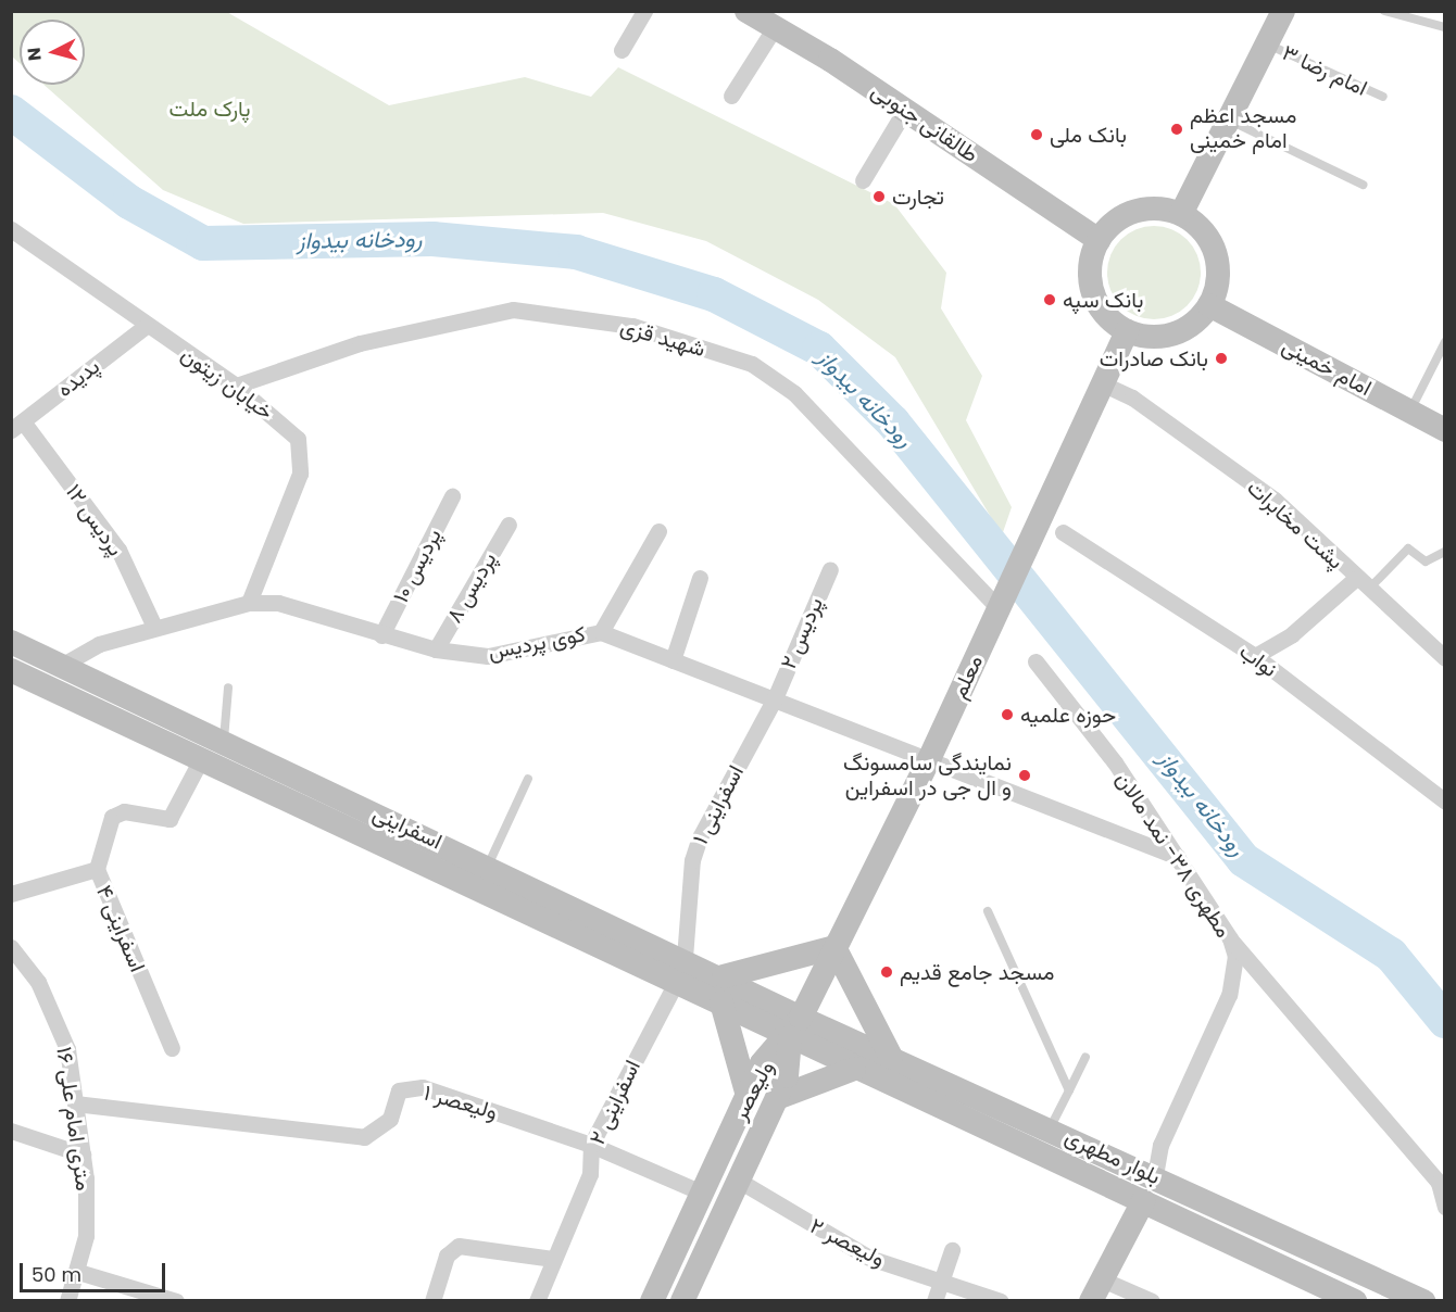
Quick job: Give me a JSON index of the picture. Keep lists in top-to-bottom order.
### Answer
{
  "streets": {
    "main road": [
      "طالقانی جنوبی",
      "امام خمینی",
      "معلم",
      "اسفراینی",
      "ولیعصر",
      "بلوار مطهری"
    ],
    "street": [
      "شهید قزی",
      "پدیده",
      "خیابان زیتون",
      "پردیس ۱۲",
      "پشت مخابرات",
      "پردیس ۱۰",
      "پردیس ۸",
      "پردیس ۲",
      "کوی پردیس",
      "نواب",
      "اسفراینی ۱",
      "مطهری ۳۸- نمد مالان",
      "اسفراینی ۴",
      "ولیعصر ۱",
      "اسفراینی ۲",
      "۱۶ متری امام علی",
      "ولیعصر ۲"
    ],
    "lane": ["امام رضا ۳"]
  },
  "crossings": [
    ["طالقانی جنوبی", "امام خمینی"],
    ["طالقانی جنوبی", "معلم"],
    ["شهید قزی", "خیابان زیتون"],
    ["شهید قزی", "معلم"],
    ["امام خمینی", "معلم"],
    ["پدیده", "خیابان زیتون"],
    ["پدیده", "پردیس ۱۲"],
    ["خیابان زیتون", "کوی پردیس"],
    ["پردیس ۱۲", "کوی پردیس"],
    ["پشت مخابرات", "معلم"],
    ["پردیس ۱۰", "کوی پردیس"],
    ["پردیس ۸", "کوی پردیس"],
    ["پردیس ۲", "کوی پردیس"],
    ["پردیس ۲", "اسفراینی ۱"],
    ["کوی پردیس", "معلم"],
    ["کوی پردیس", "اسفراینی ۱"],
    ["کوی پردیس", "اسفراینی"],
    ["کوی پردیس", "مطهری ۳۸- نمد مالان"],
    ["معلم", "اسفراینی"],
    ["معلم", "ولیعصر"],
    ["معلم", "بلوار مطهری"],
    ["اسفراینی ۱", "اسفراینی"],
    ["اسفراینی ۱", "اسفراینی ۲"],
    ["اسفراینی", "اسفراینی ۴"],
    ["اسفراینی", "ولیعصر"],
    ["اسفراینی", "اسفراینی ۲"],
    ["اسفراینی", "بلوار مطهری"],
    ["مطهری ۳۸- نمد مالان", "بلوار مطهری"],
    ["ولیعصر", "ولیعصر ۱"],
    ["ولیعصر", "بلوار مطهری"],
    ["ولیعصر", "ولیعصر ۲"],
    ["ولیعصر ۱", "اسفراینی ۲"],
    ["ولیعصر ۱", "۱۶ متری امام علی"]
  ],
  "water": ["رودخانه بیدواز"],
  "parks": ["پارک ملت"],
  "places": [
    "مسجد اعظم امام خمینی",
    "بانک ملی",
    "تجارت",
    "بانک سپه",
    "بانک صادرات",
    "حوزه علمیه",
    "نمایندگی سامسونگ و ال جی در اسفراین",
    "مسجد جامع قدیم"
  ],
  "scale_bar": "50 m",
  "north": "left"
}
